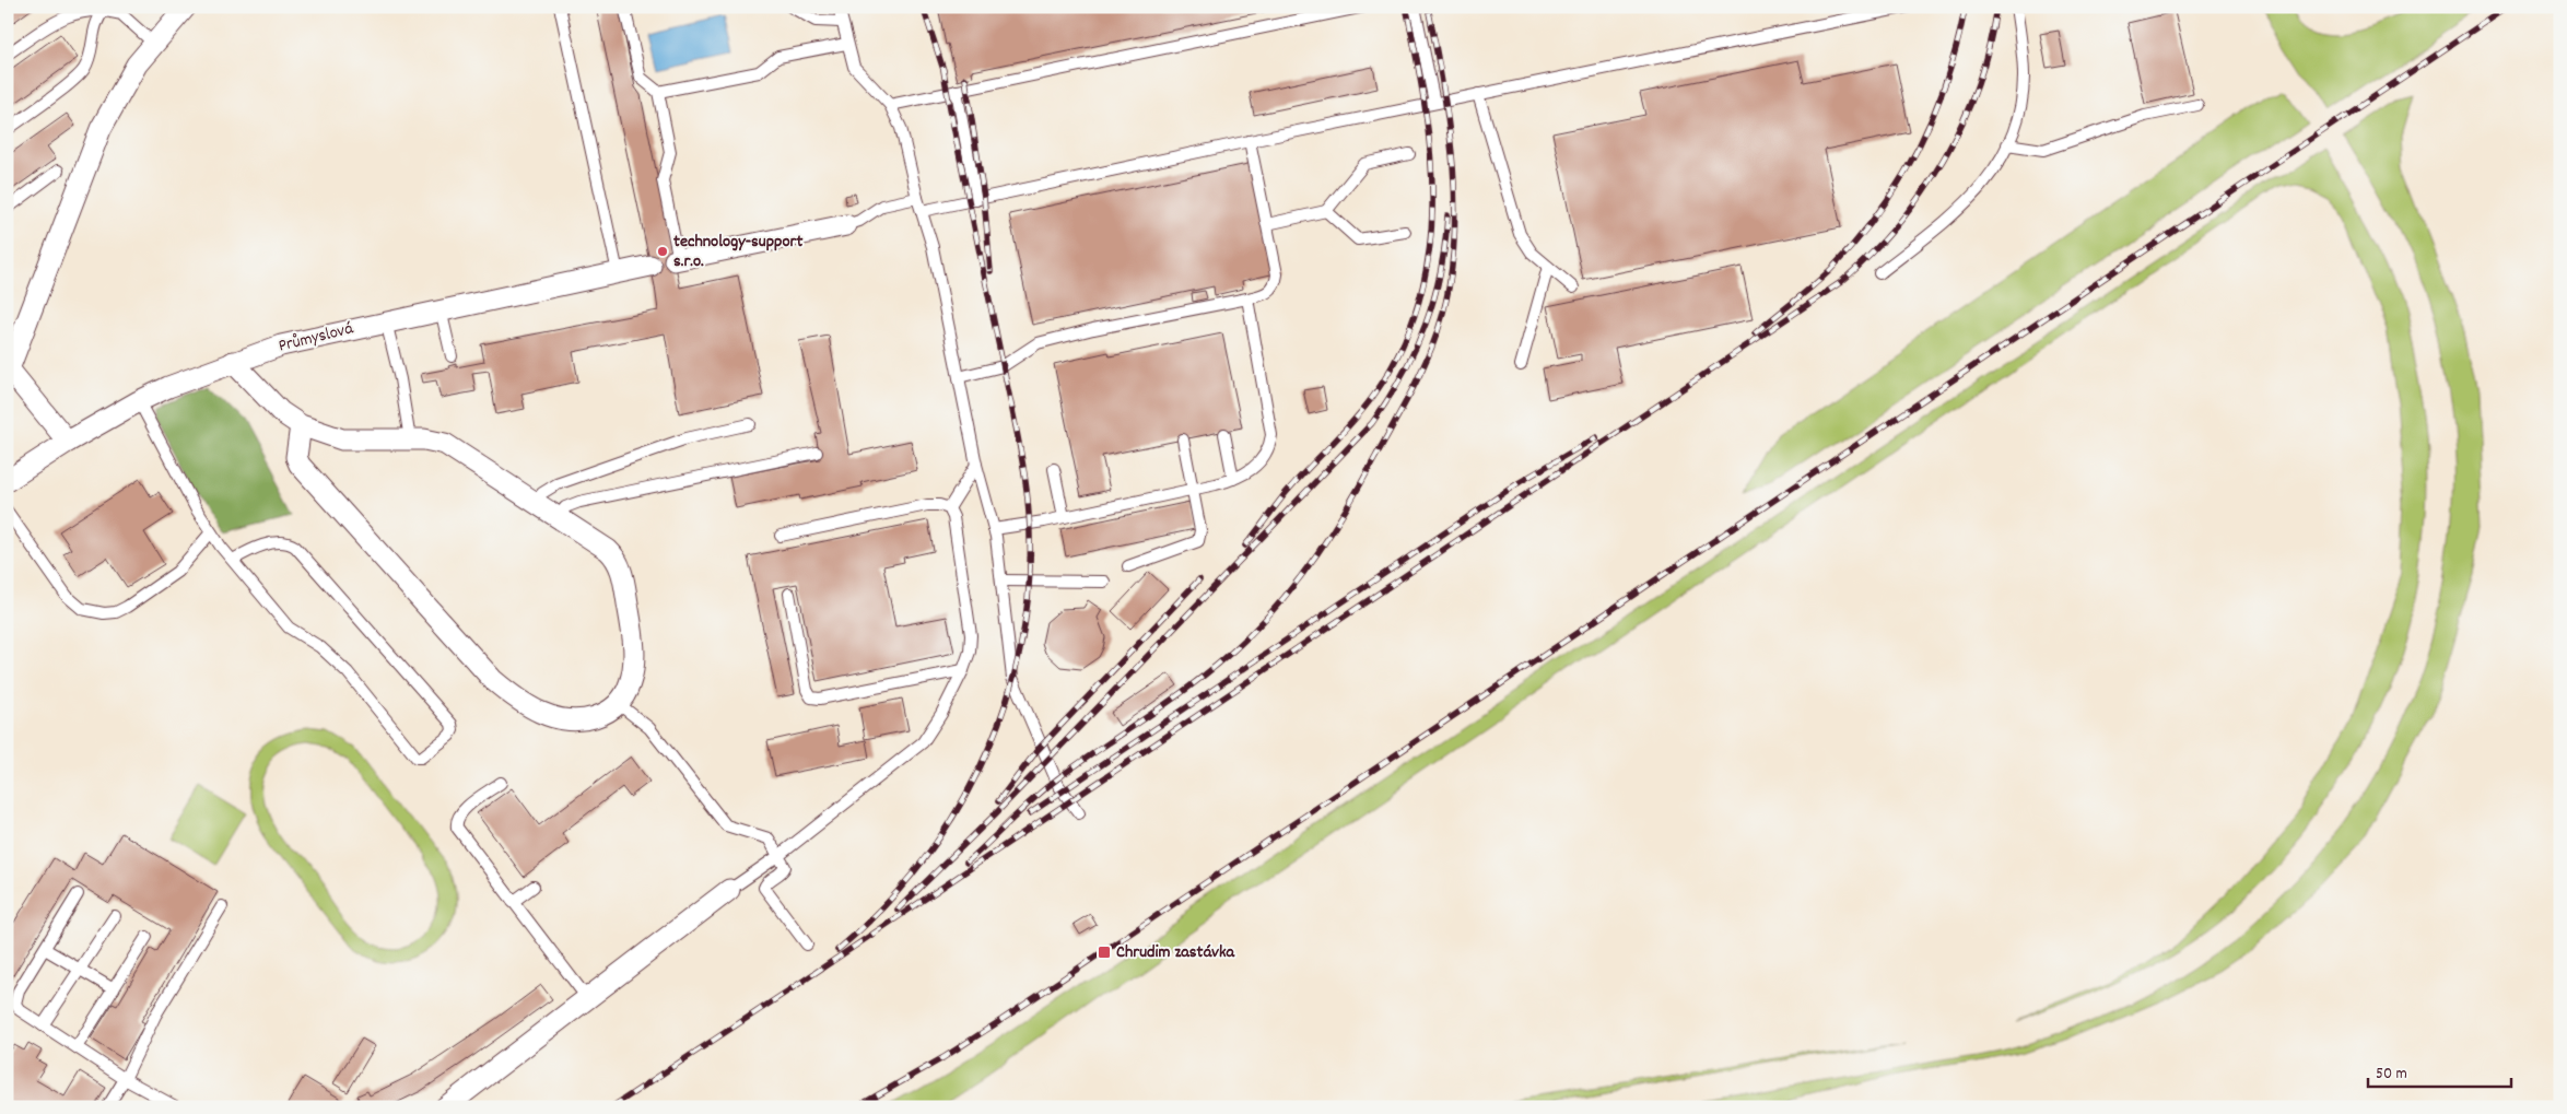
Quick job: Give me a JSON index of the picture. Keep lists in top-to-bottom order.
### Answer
{
  "streets": {
    "street": ["Průmyslová"]
  },
  "places": {
    "other": ["technology-support s.r.o."],
    "transit": ["Chrudim zastávka"]
  },
  "scale_bar": "50 m"
}
